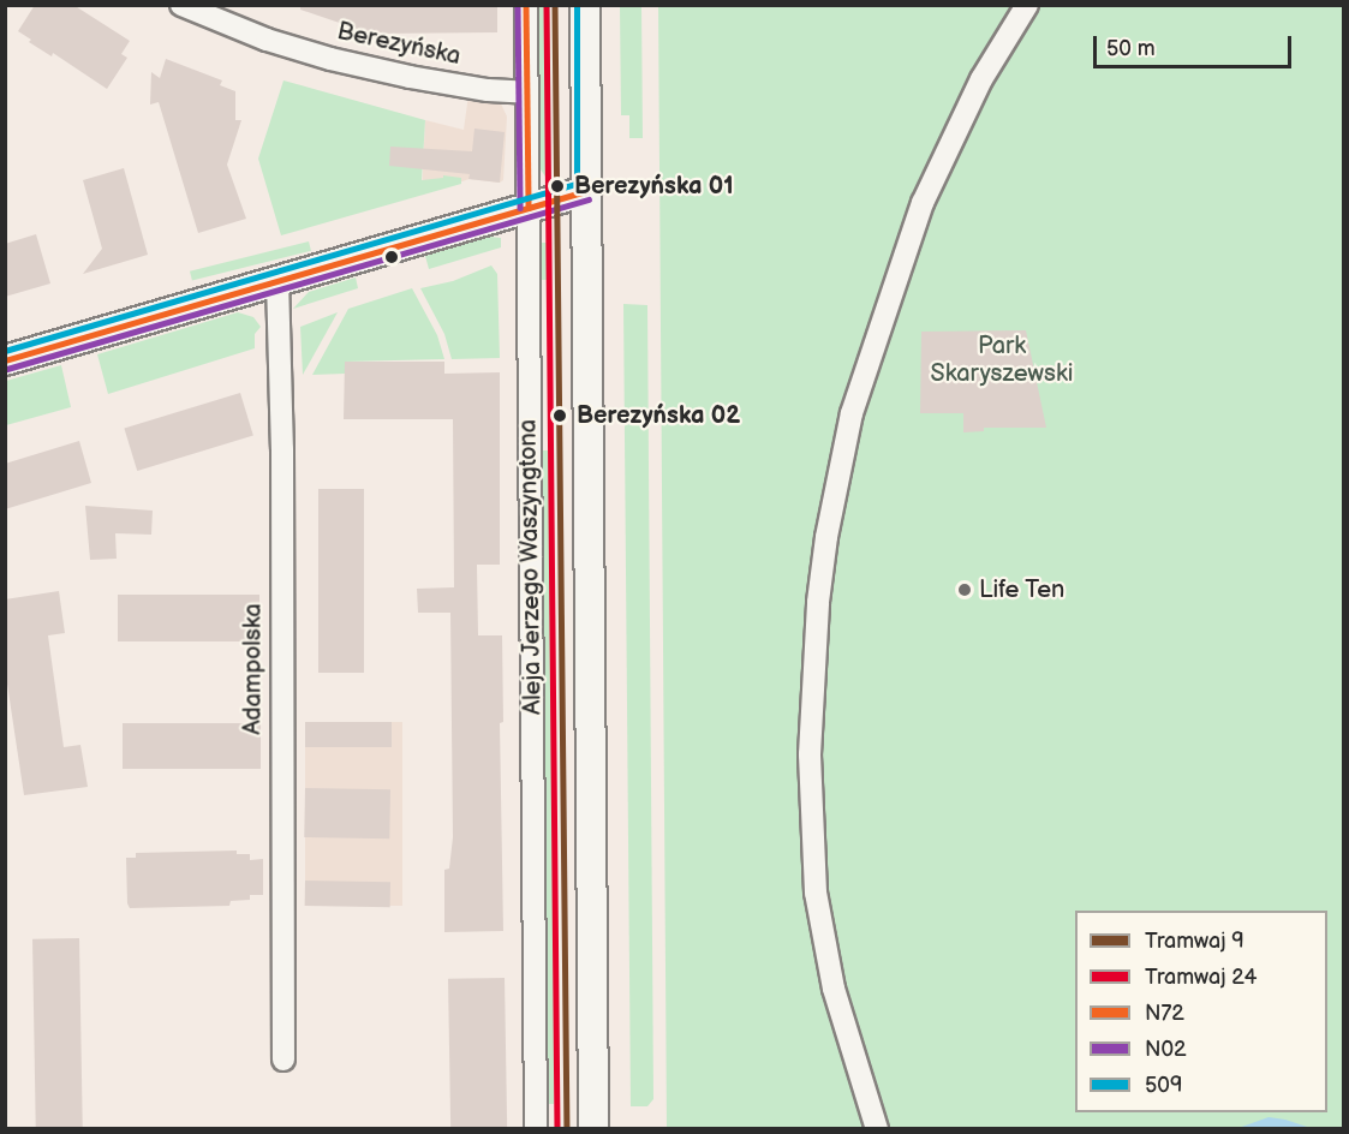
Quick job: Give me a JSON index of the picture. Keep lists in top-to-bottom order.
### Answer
{
  "streets": {
    "street": ["Berezyńska", "Aleja Jerzego Waszyngtona", "Adampolska"]
  },
  "crossings": [
    ["Berezyńska", "Aleja Jerzego Waszyngtona"]
  ],
  "parks": ["Park Skaryszewski"],
  "places": ["Berezyńska 01", "Berezyńska 02", "Life Ten"],
  "lines": [
    "tram line 9",
    "tram line 24",
    "transit line N72",
    "transit line N02",
    "transit line 509"
  ],
  "legend": [
    "Tramwaj 9",
    "Tramwaj 24",
    "N72",
    "N02",
    "509"
  ],
  "scale_bar": "50 m"
}
